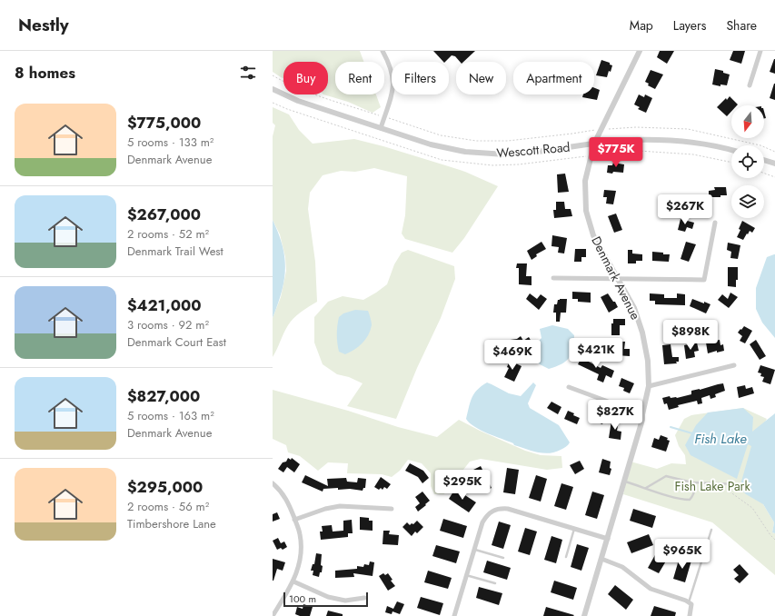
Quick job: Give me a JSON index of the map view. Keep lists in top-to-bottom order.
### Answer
{
  "streets": {
    "street": ["Wescott Road", "Denmark Avenue"]
  },
  "crossings": [
    ["Wescott Road", "Denmark Avenue"]
  ],
  "water": ["Fish Lake"],
  "parks": ["Fish Lake Park"],
  "scale_bar": "100 m",
  "north": "bottom",
  "page": {
    "header": "Nestly",
    "nav": ["Map", "Layers", "Share"],
    "heading": "8 homes",
    "chip": [
      "Buy",
      "Rent",
      "Filters",
      "New",
      "Apartment"
    ],
    "list": [
      {
        "name": "$775,000",
        "note": "5 rooms · 133 m² · Denmark Avenue"
      },
      {
        "name": "$267,000",
        "note": "2 rooms · 52 m² · Denmark Trail West"
      },
      {
        "name": "$421,000",
        "note": "3 rooms · 92 m² · Denmark Court East"
      },
      {
        "name": "$827,000",
        "note": "5 rooms · 163 m² · Denmark Avenue"
      },
      {
        "name": "$295,000",
        "note": "2 rooms · 56 m² · Timbershore Lane"
      }
    ],
    "price": [
      "$775K",
      "$267K",
      "$898K",
      "$421K",
      "$469K",
      "$827K",
      "$295K",
      "$965K"
    ],
    "scale": "100 m"
  }
}
